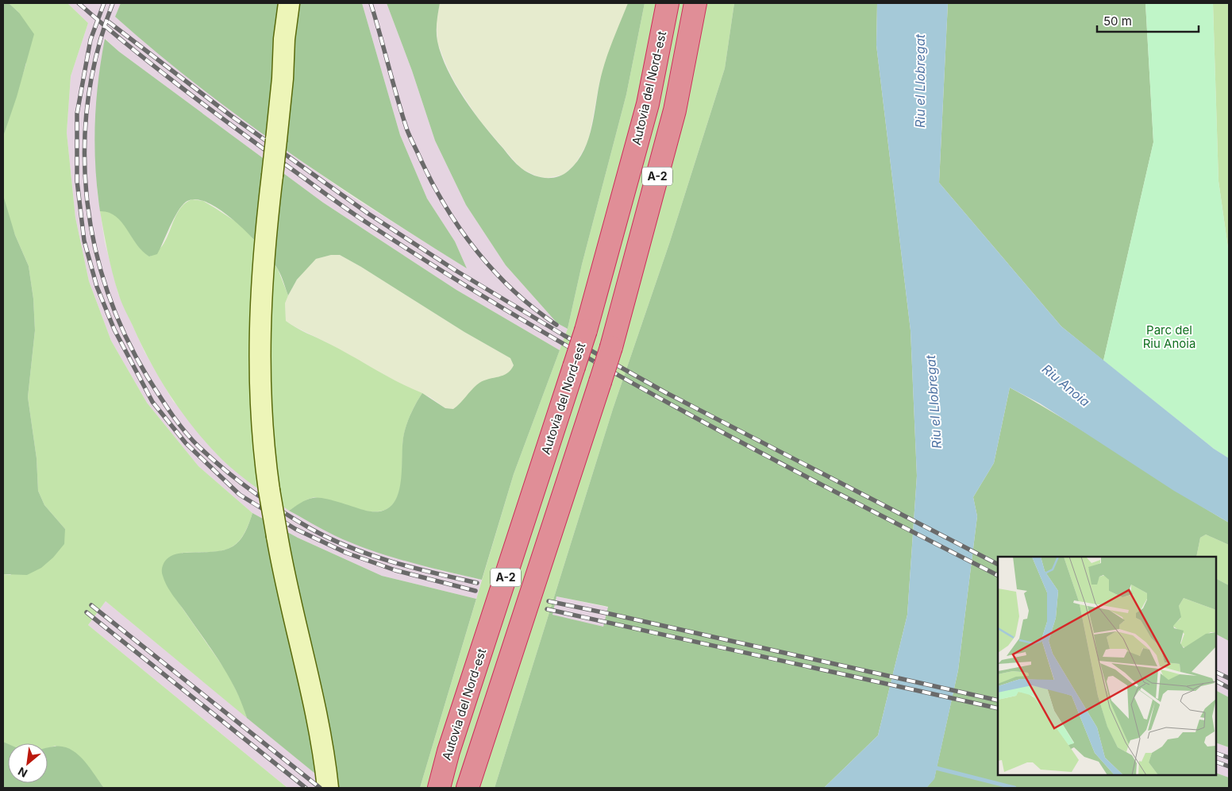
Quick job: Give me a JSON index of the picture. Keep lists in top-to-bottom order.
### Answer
{
  "streets": {
    "highway": ["Autovia del Nord-est", "A-2"]
  },
  "water": ["Riu el Llobregat", "Riu Anoia"],
  "parks": ["Parc del Riu Anoia"],
  "scale_bar": "50 m",
  "north": "bottom left"
}
